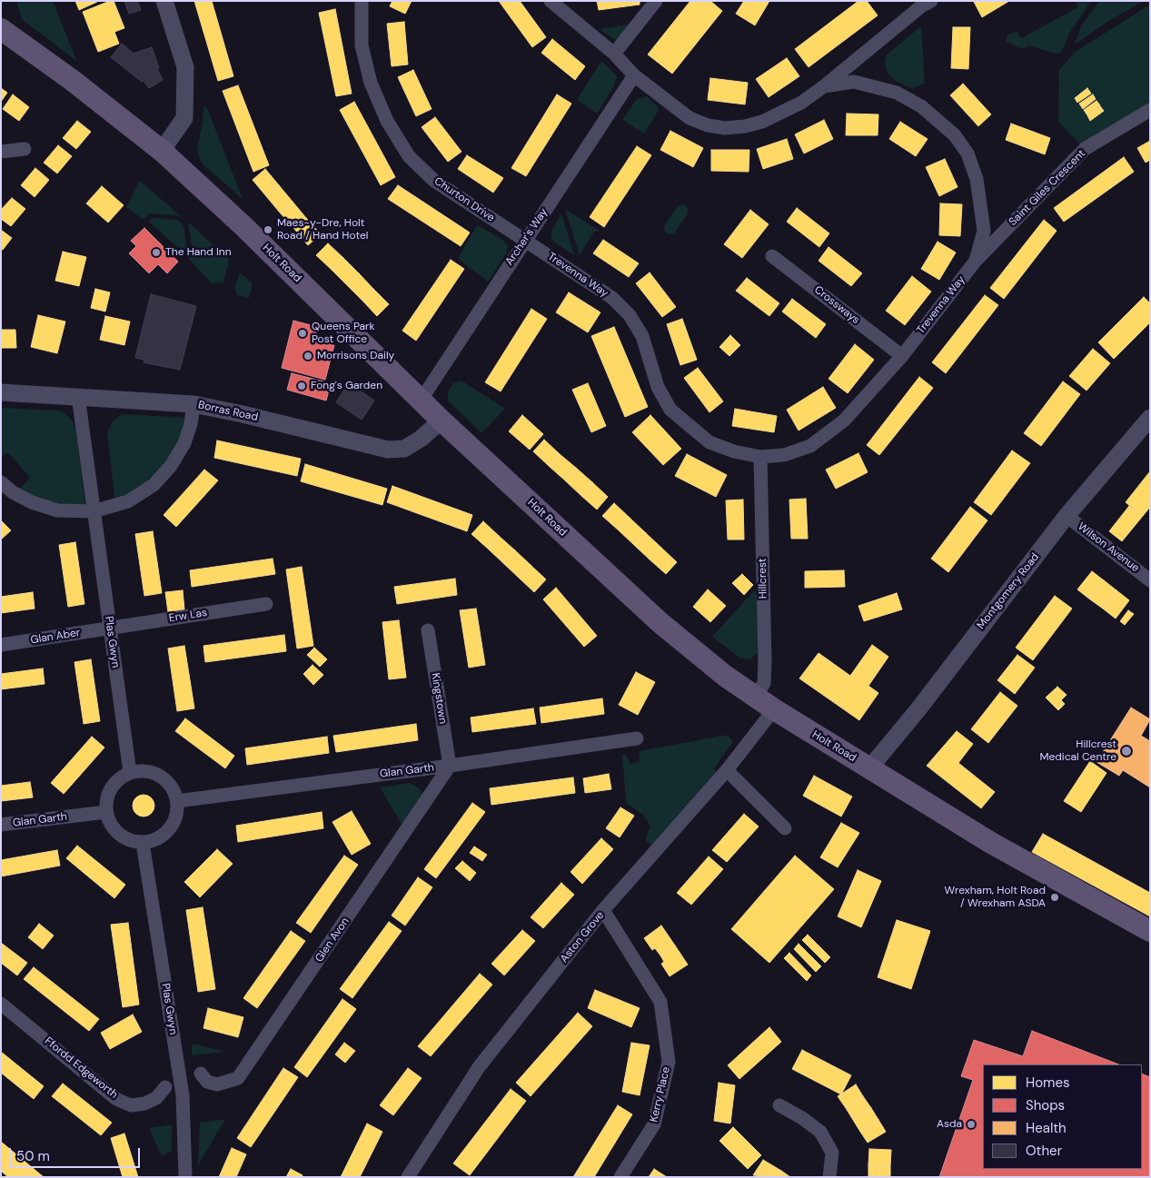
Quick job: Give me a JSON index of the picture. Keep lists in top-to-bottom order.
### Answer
{
  "streets": {
    "main road": ["Holt Road"],
    "street": [
      "Saint Giles Crescent",
      "Churton Drive",
      "Archer's Way",
      "Trevenna Way",
      "Crossways",
      "Borras Road",
      "Wilson Avenue",
      "Hillcrest",
      "Montgomery Road",
      "Erw Las",
      "Glan Aber",
      "Plas Gwyn",
      "Kingstown",
      "Glan Garth",
      "Aston Grove",
      "Glen Avon",
      "Ffordd Edgeworth",
      "Kerry Place"
    ]
  },
  "crossings": [
    ["Saint Giles Crescent", "Trevenna Way"],
    ["Churton Drive", "Archer's Way"],
    ["Churton Drive", "Trevenna Way"],
    ["Archer's Way", "Holt Road"],
    ["Archer's Way", "Trevenna Way"],
    ["Holt Road", "Borras Road"],
    ["Holt Road", "Hillcrest"],
    ["Holt Road", "Montgomery Road"],
    ["Holt Road", "Aston Grove"],
    ["Trevenna Way", "Crossways"],
    ["Trevenna Way", "Hillcrest"],
    ["Borras Road", "Plas Gwyn"],
    ["Wilson Avenue", "Montgomery Road"],
    ["Erw Las", "Glan Aber"],
    ["Erw Las", "Plas Gwyn"],
    ["Glan Aber", "Plas Gwyn"],
    ["Plas Gwyn", "Glan Garth"],
    ["Kingstown", "Glan Garth"],
    ["Kingstown", "Glen Avon"],
    ["Glan Garth", "Glen Avon"],
    ["Aston Grove", "Kerry Place"]
  ],
  "places": [
    "Maes-y-Dre, Holt Road / Hand Hotel",
    "The Hand Inn",
    "Queens Park Post Office",
    "Morrisons Daily",
    "Fong's Garden",
    "Hillcrest Medical Centre",
    "Wrexham, Holt Road / Wrexham ASDA",
    "Asda"
  ],
  "legend": [
    "Homes",
    "Shops",
    "Health",
    "Other"
  ],
  "scale_bar": "50 m"
}
